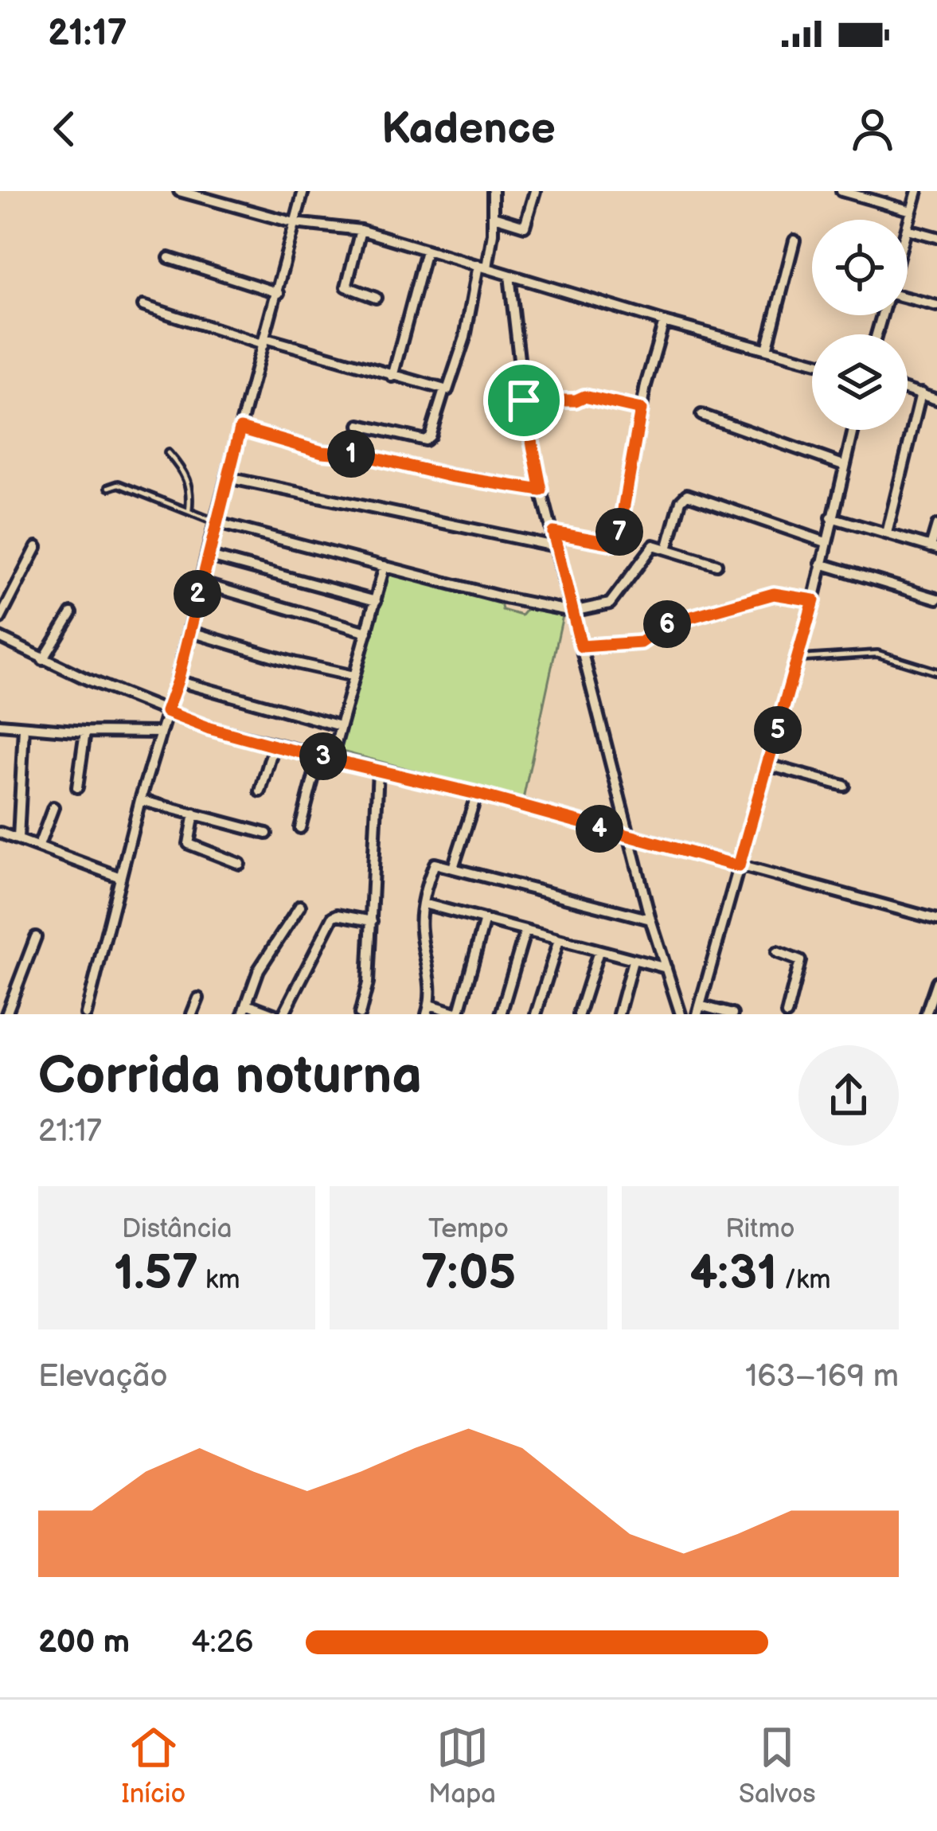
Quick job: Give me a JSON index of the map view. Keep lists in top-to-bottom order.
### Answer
{
  "page": {
    "status": "21:17",
    "header": "Kadence",
    "pins": [
      "1",
      "7",
      "2",
      "6",
      "5",
      "3",
      "4"
    ],
    "heading": ["Corrida noturna", "21:17"],
    "stats": [
      ["Distância", "1.57 km"],
      ["Tempo", "7:05"],
      ["Ritmo", "4:31 /km"]
    ],
    "chart": ["Elevação", "163–169 m"],
    "list": [
      {
        "name": "200 m",
        "note": "4:26"
      }
    ],
    "tabs": ["Início", "Mapa", "Salvos"]
  }
}
